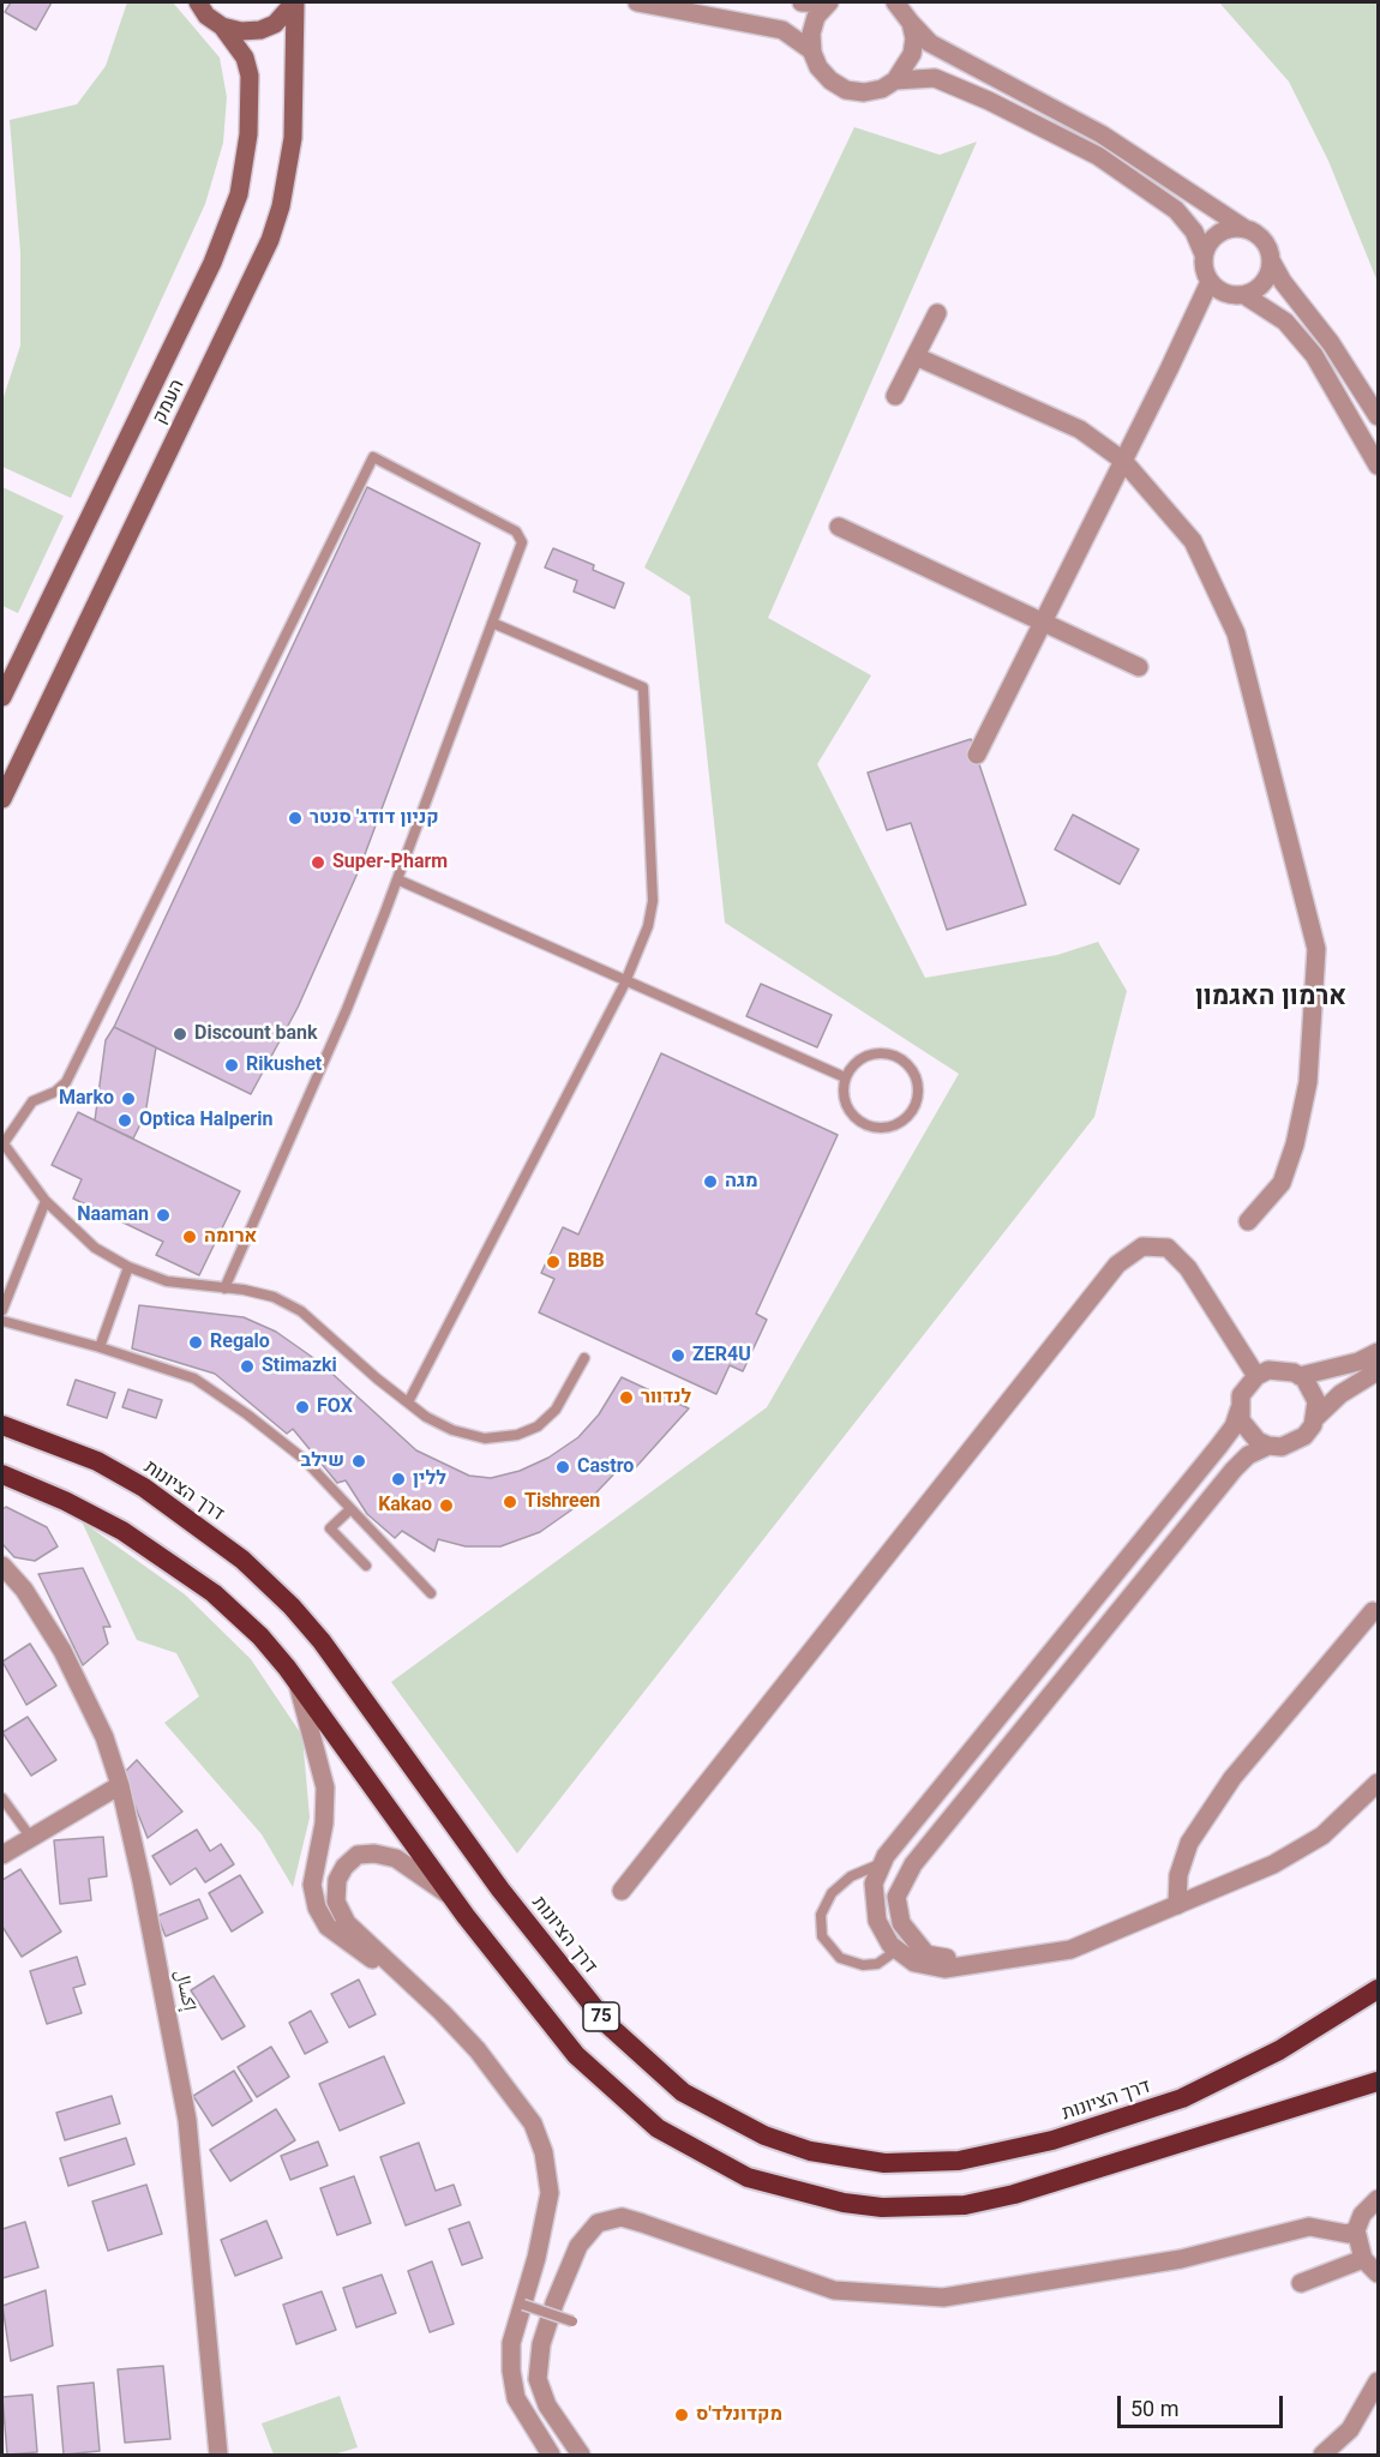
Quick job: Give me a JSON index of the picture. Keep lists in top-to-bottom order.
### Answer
{
  "streets": {
    "highway": ["דרך הציונות", "75"],
    "main road": ["העמק"],
    "street": ["إكسال"]
  },
  "districts": ["ארמון האגמון"],
  "places": [
    "קניון דודג' סנטר",
    "Super-Pharm",
    "Discount bank",
    "Rikushet",
    "Marko",
    "Optica Halperin",
    "מגה",
    "Naaman",
    "ארומה",
    "BBB",
    "Regalo",
    "ZER4U",
    "Stimazki",
    "לנדוור",
    "FOX",
    "שילב",
    "Castro",
    "ללין",
    "Tishreen",
    "Kakao",
    "מקדונלד'ס"
  ],
  "scale_bar": "50 m"
}
